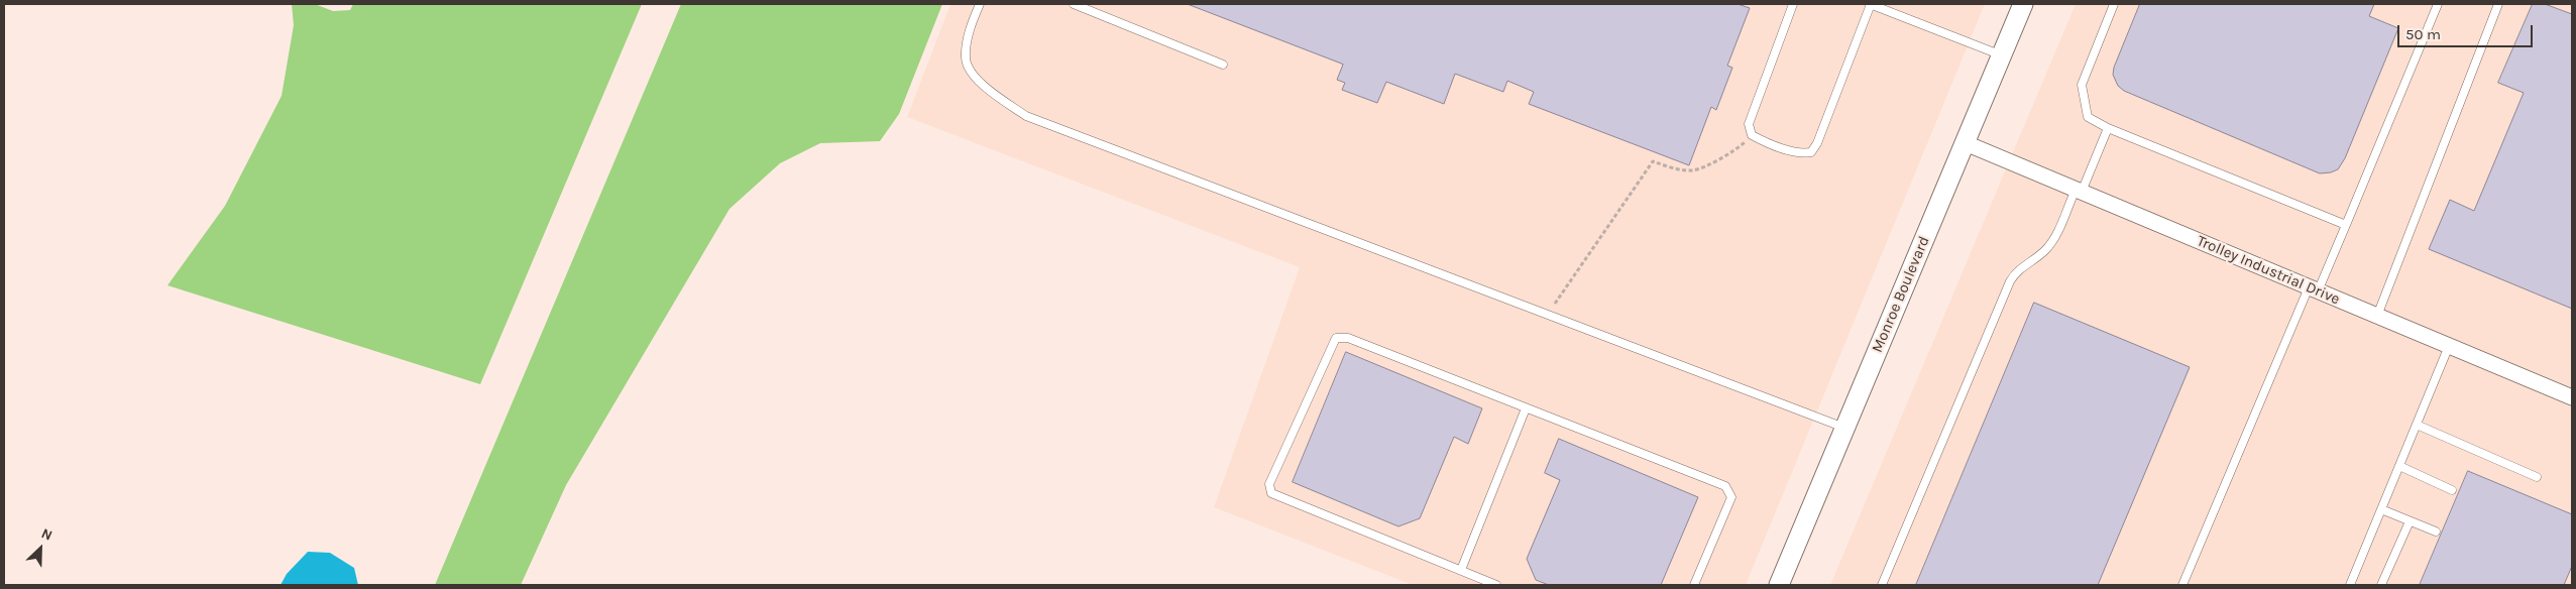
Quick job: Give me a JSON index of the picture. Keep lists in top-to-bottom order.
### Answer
{
  "streets": {
    "street": ["Trolley Industrial Drive", "Monroe Boulevard"]
  },
  "crossings": [
    ["Trolley Industrial Drive", "Monroe Boulevard"]
  ],
  "scale_bar": "50 m",
  "north": "top right"
}
